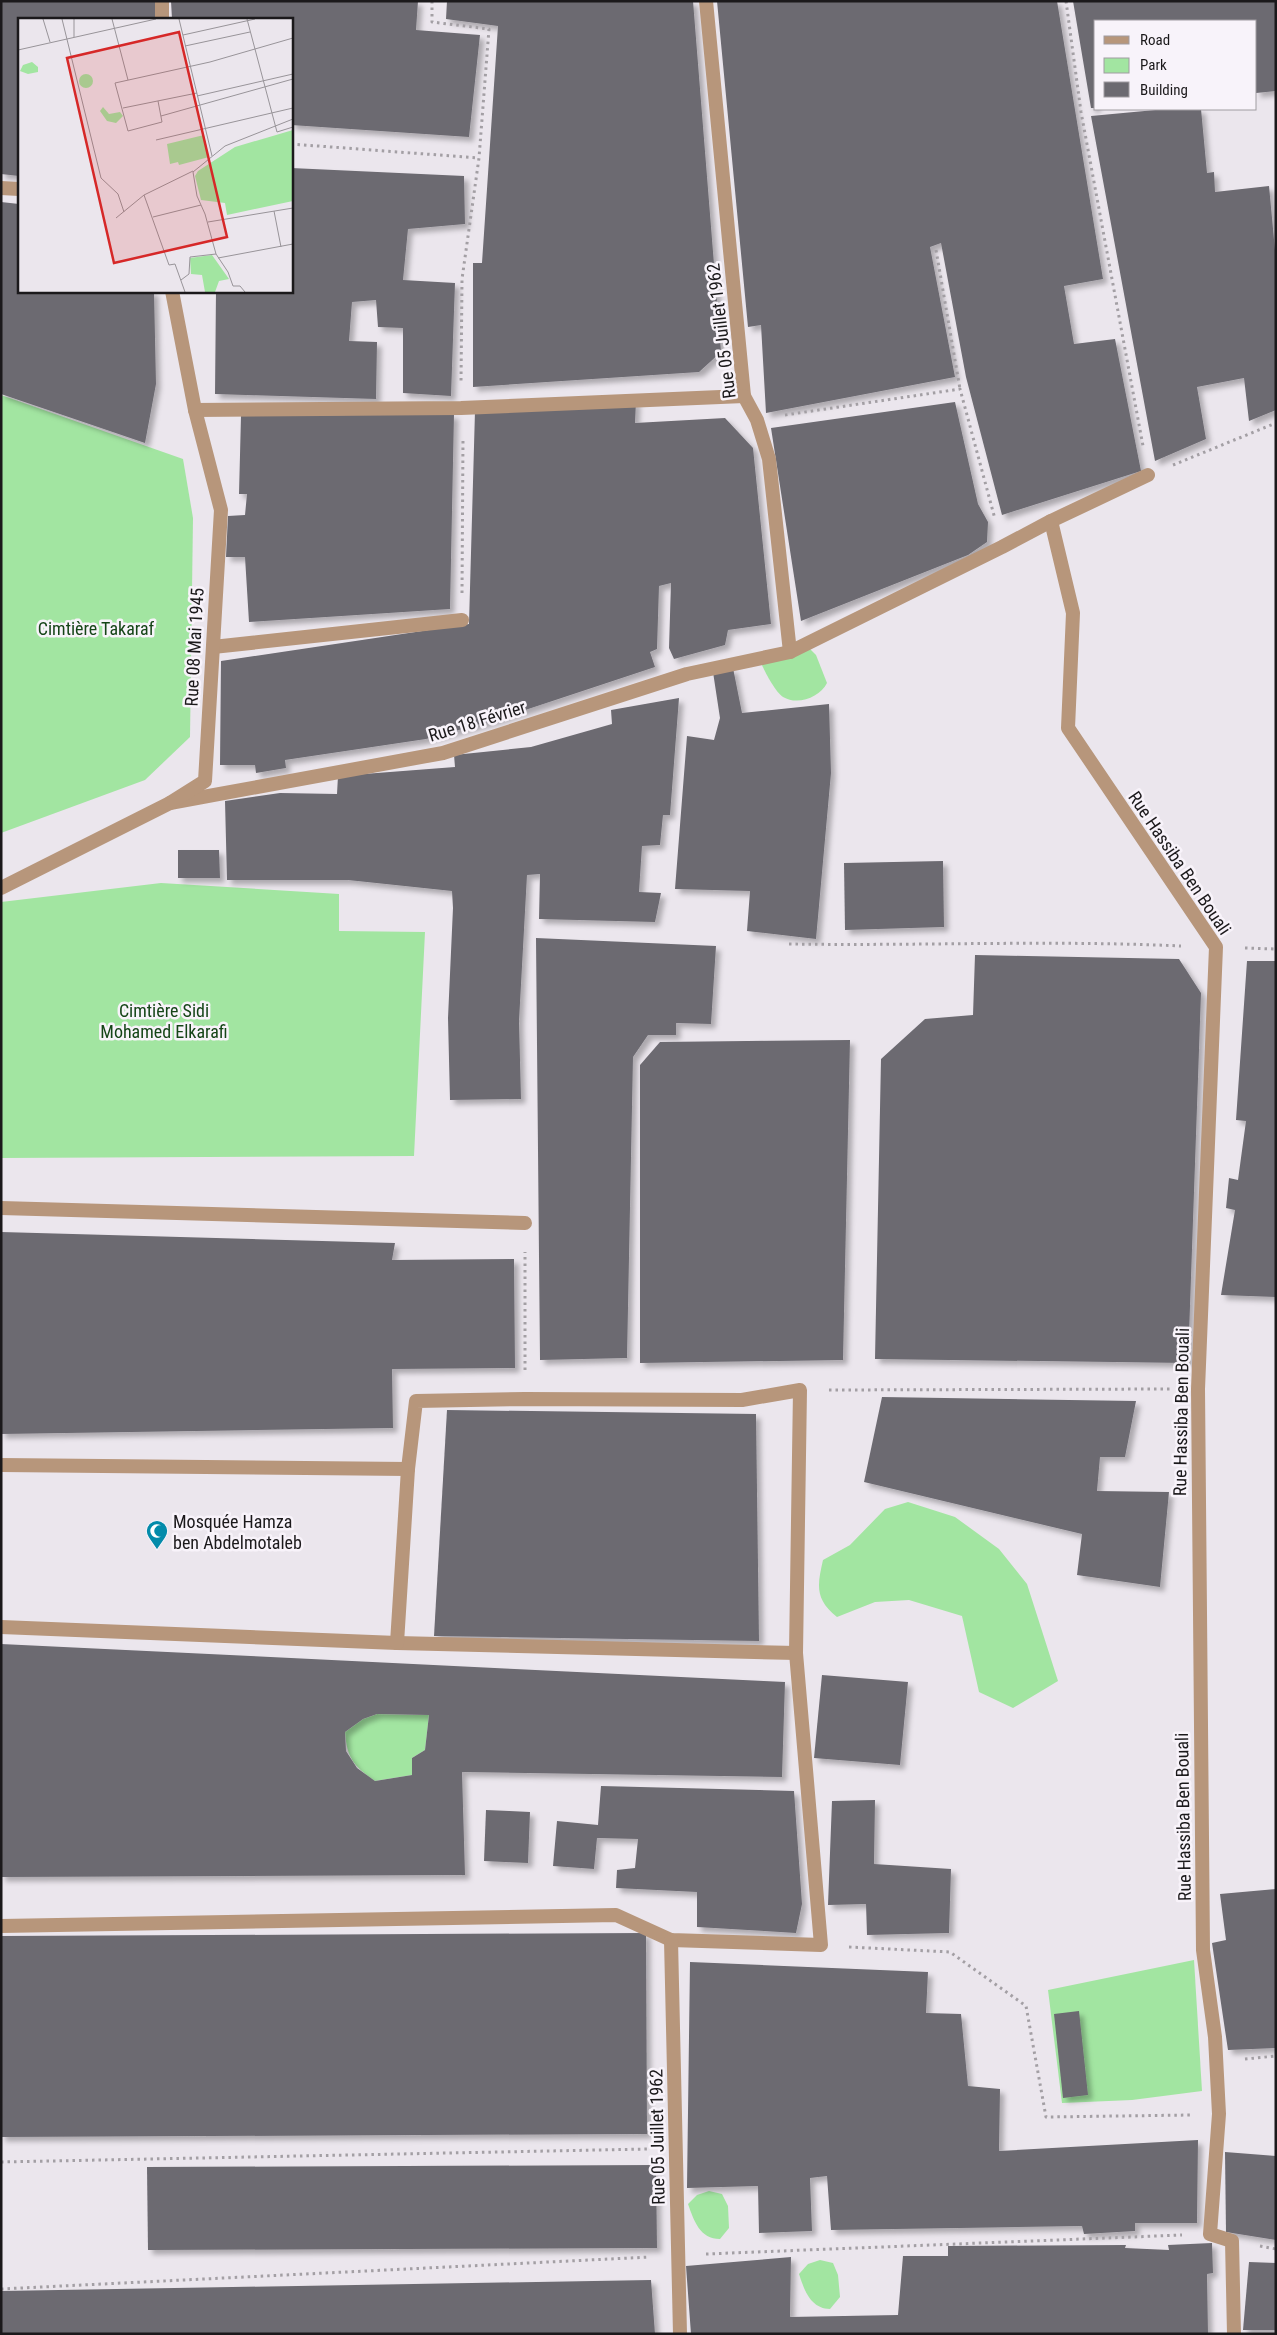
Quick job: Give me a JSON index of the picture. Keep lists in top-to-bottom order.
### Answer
{
  "streets": {
    "street": [
      "Rue 05 Juillet 1962",
      "Rue 08 Mai 1945",
      "Rue 18 Février",
      "Rue Hassiba Ben Bouali"
    ]
  },
  "crossings": [
    ["Rue 05 Juillet 1962", "Rue 18 Février"],
    ["Rue 08 Mai 1945", "Rue 18 Février"],
    ["Rue 18 Février", "Rue Hassiba Ben Bouali"]
  ],
  "parks": ["Cimtière Takaraf", "Cimtière Sidi Mohamed Elkarafi"],
  "places": {
    "mosque": ["Mosquée Hamza ben Abdelmotaleb"]
  },
  "legend": ["Road", "Park", "Building"]
}
